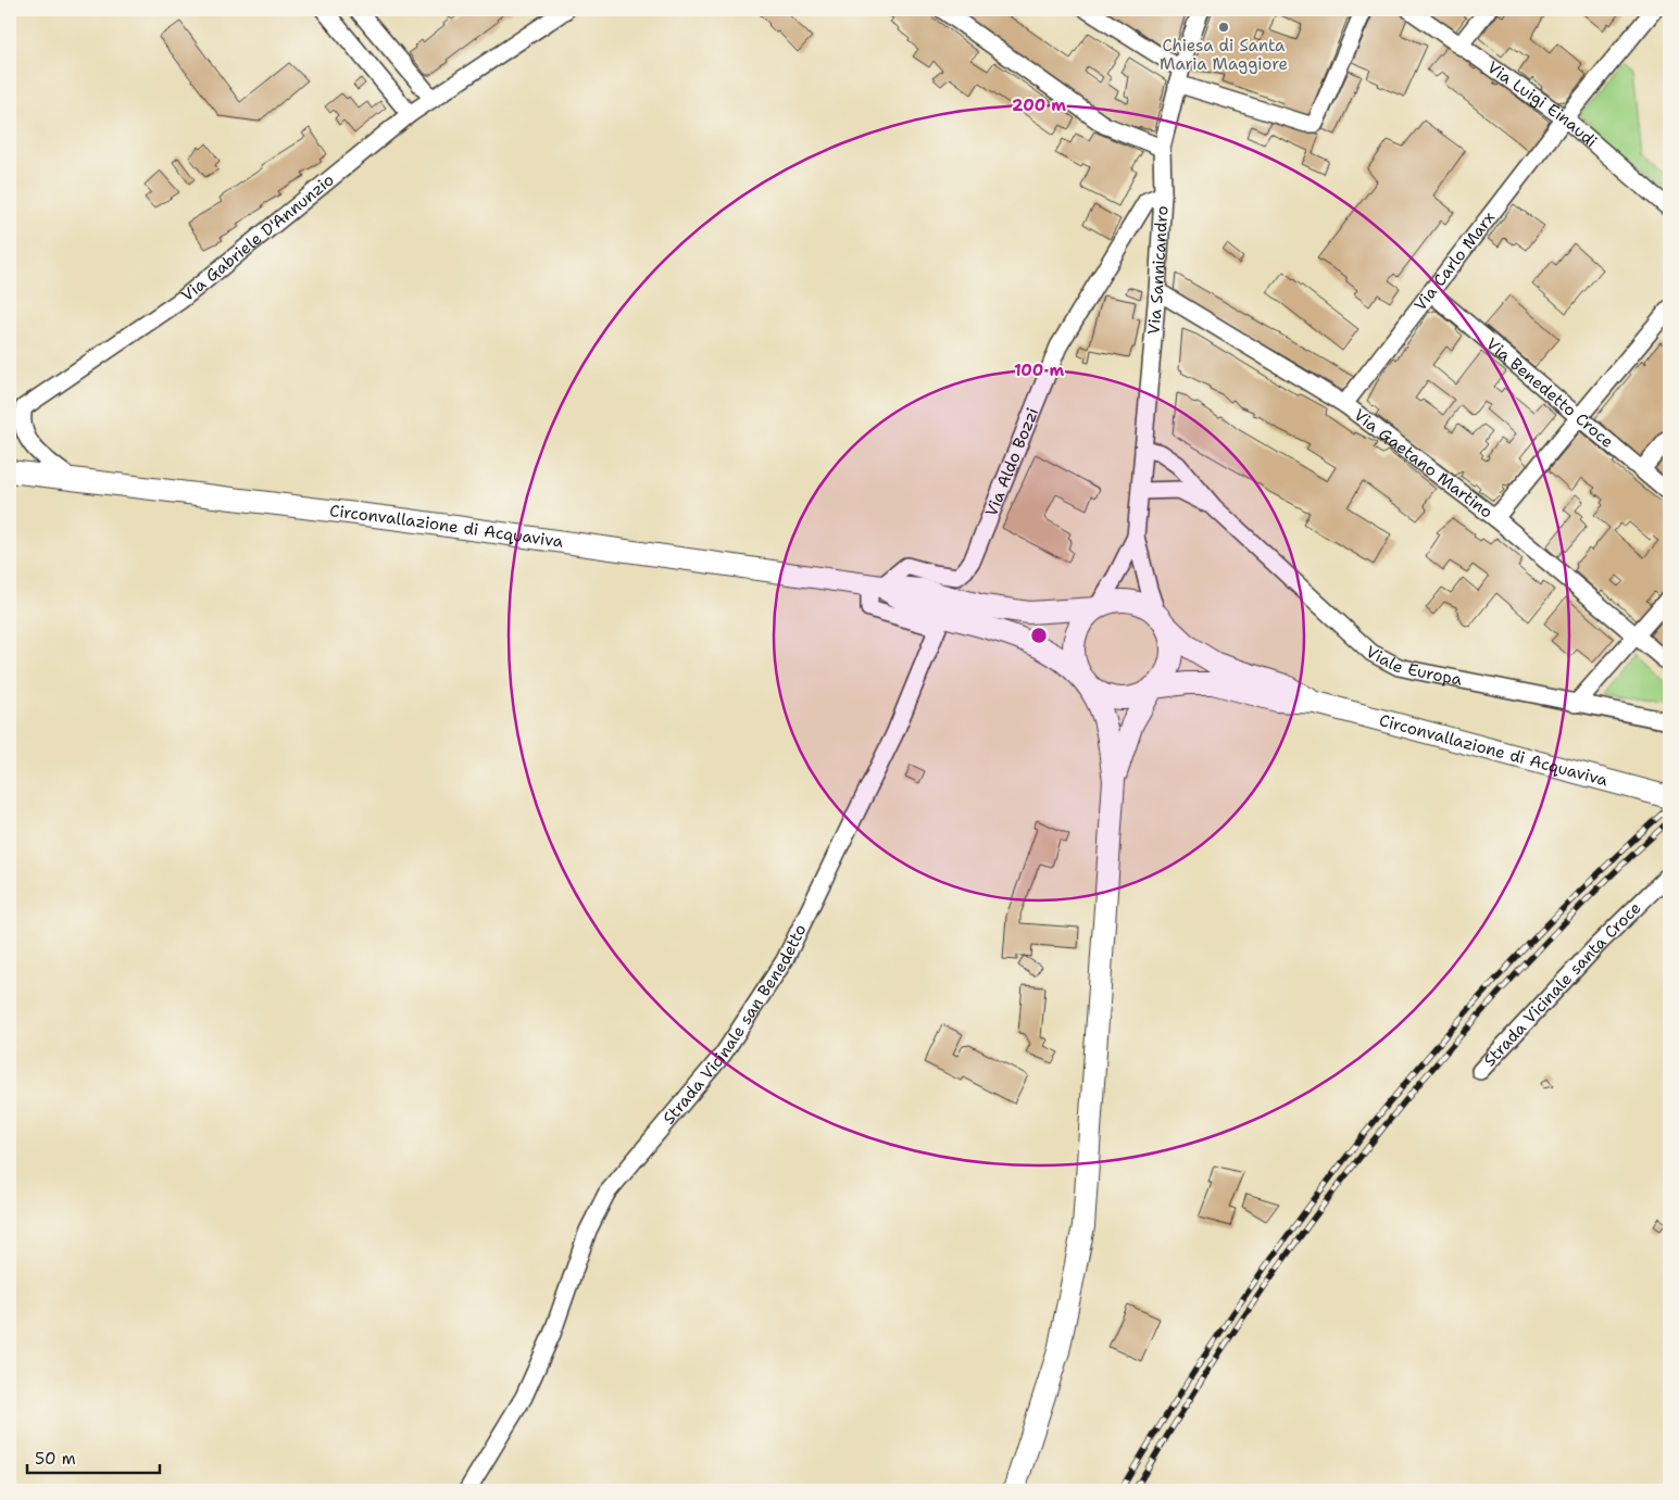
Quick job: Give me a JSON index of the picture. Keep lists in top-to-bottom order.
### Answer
{
  "streets": {
    "main road": ["Circonvallazione di Acquaviva"],
    "street": [
      "Via Luigi Einaudi",
      "Via Gabriele D'Annunzio",
      "Via Carlo Marx",
      "Via Sannicandro",
      "Via Benedetto Croce",
      "Via Aldo Bozzi",
      "Via Gaetano Martino",
      "Viale Europa",
      "Strada Vicinale santa Croce",
      "Strada Vicinale san Benedetto"
    ]
  },
  "crossings": [
    ["Via Luigi Einaudi", "Via Carlo Marx"],
    ["Via Carlo Marx", "Via Benedetto Croce"],
    ["Via Carlo Marx", "Via Gaetano Martino"],
    ["Via Sannicandro", "Via Aldo Bozzi"],
    ["Via Sannicandro", "Via Gaetano Martino"],
    ["Via Sannicandro", "Viale Europa"],
    ["Via Aldo Bozzi", "Circonvallazione di Acquaviva"],
    ["Via Aldo Bozzi", "Strada Vicinale san Benedetto"],
    ["Circonvallazione di Acquaviva", "Strada Vicinale san Benedetto"]
  ],
  "places": ["Chiesa di Santa Maria Maggiore"],
  "scale_bar": "50 m",
  "rings": ["200 m", "100 m"]
}
